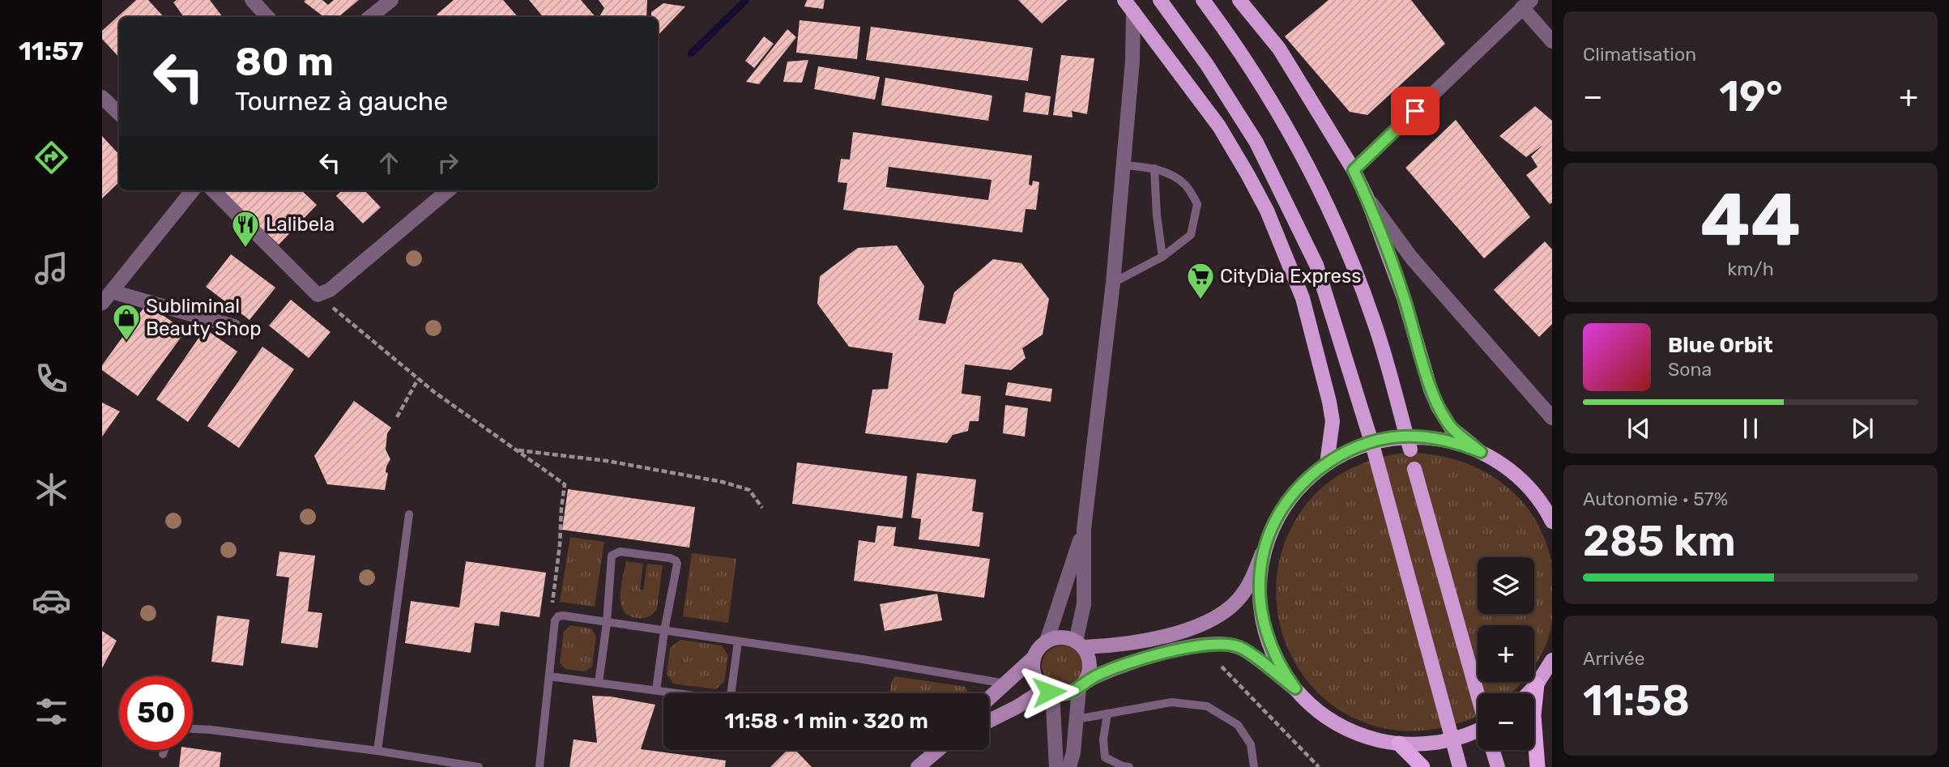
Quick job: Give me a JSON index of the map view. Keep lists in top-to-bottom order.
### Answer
{
  "places": {
    "restaurant": ["Lalibela"],
    "supermarket": ["CityDia Express"],
    "shop": ["Subliminal Beauty Shop"]
  },
  "page": {
    "tabs": "11:57",
    "tile": [
      "Climatisation",
      ["44", "km/h"],
      ["Autonomie · 57%", "285 km"],
      ["Arrivée", "11:58"]
    ],
    "turn": ["80 m", "Tournez à gauche"],
    "heat": ["−", "19°", "+"],
    "song": ["Blue Orbit", "Sona"],
    "map_buttons": ["+", "−"],
    "limit": "50",
    "trip": "11:58 · 1 min · 320 m"
  }
}
